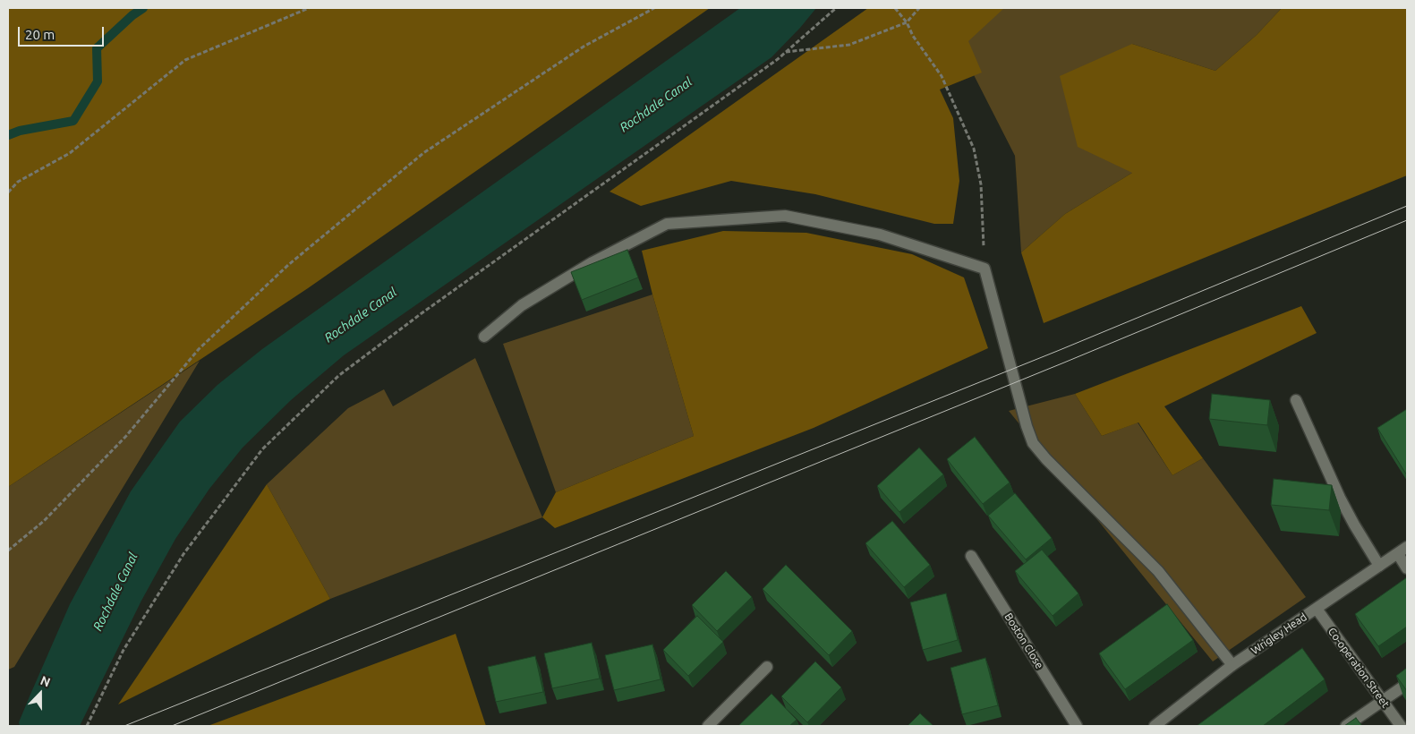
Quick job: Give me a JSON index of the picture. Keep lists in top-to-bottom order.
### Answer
{
  "streets": {
    "street": ["Wrigley Head", "Boston Close", "Co-operation Street"]
  },
  "crossings": [
    ["Wrigley Head", "Co-operation Street"]
  ],
  "water": ["Rochdale Canal"],
  "scale_bar": "20 m",
  "north": "top"
}
